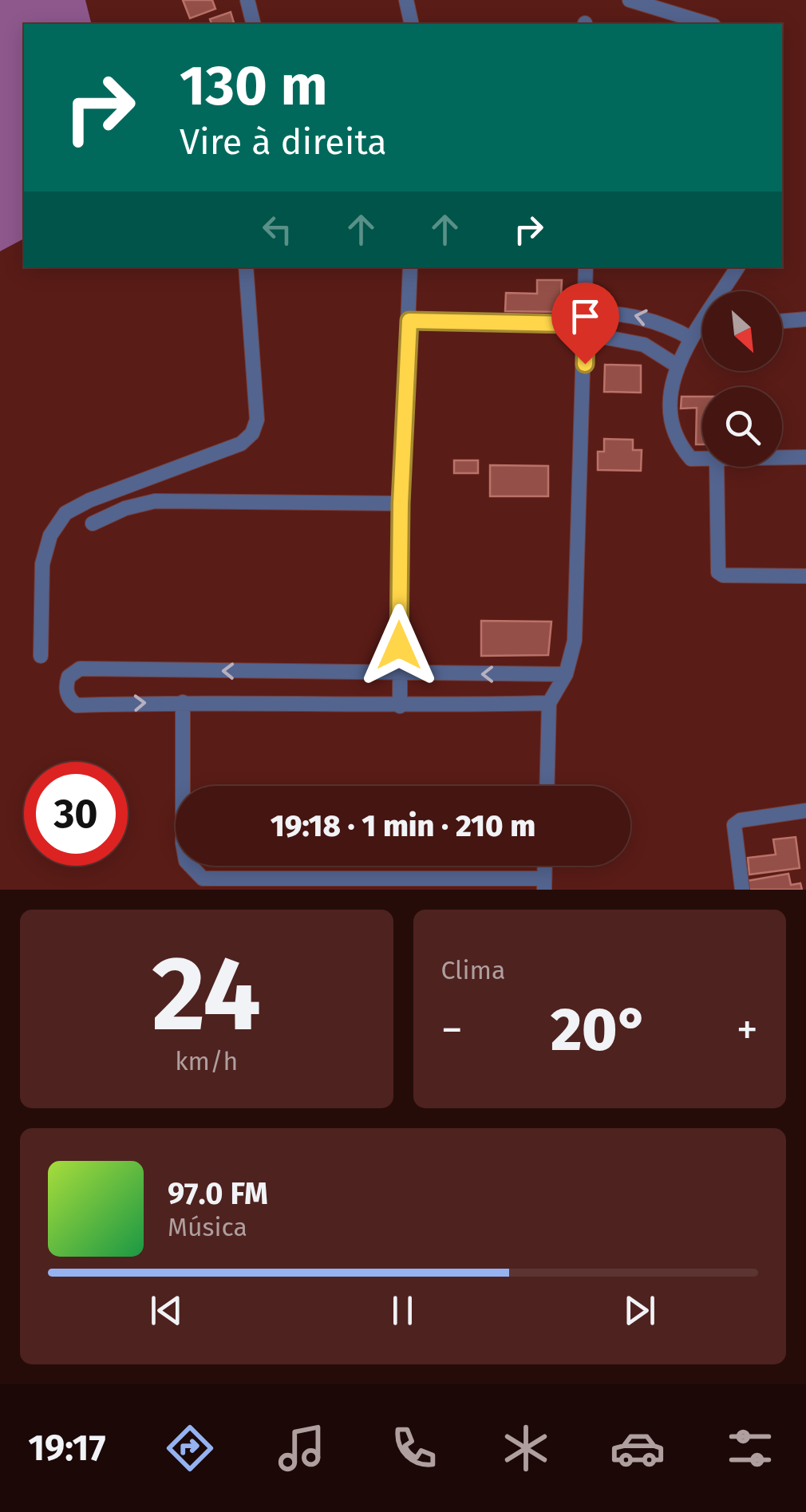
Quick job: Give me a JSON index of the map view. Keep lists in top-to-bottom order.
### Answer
{
  "north": "bottom right",
  "page": {
    "turn": ["130 m", "Vire à direita"],
    "limit": "30",
    "trip": "19:18 · 1 min · 210 m",
    "tile": [
      ["24", "km/h"],
      "Clima"
    ],
    "heat": ["−", "20°", "+"],
    "song": ["97.0 FM", "Música"],
    "tabs": "19:17"
  }
}
